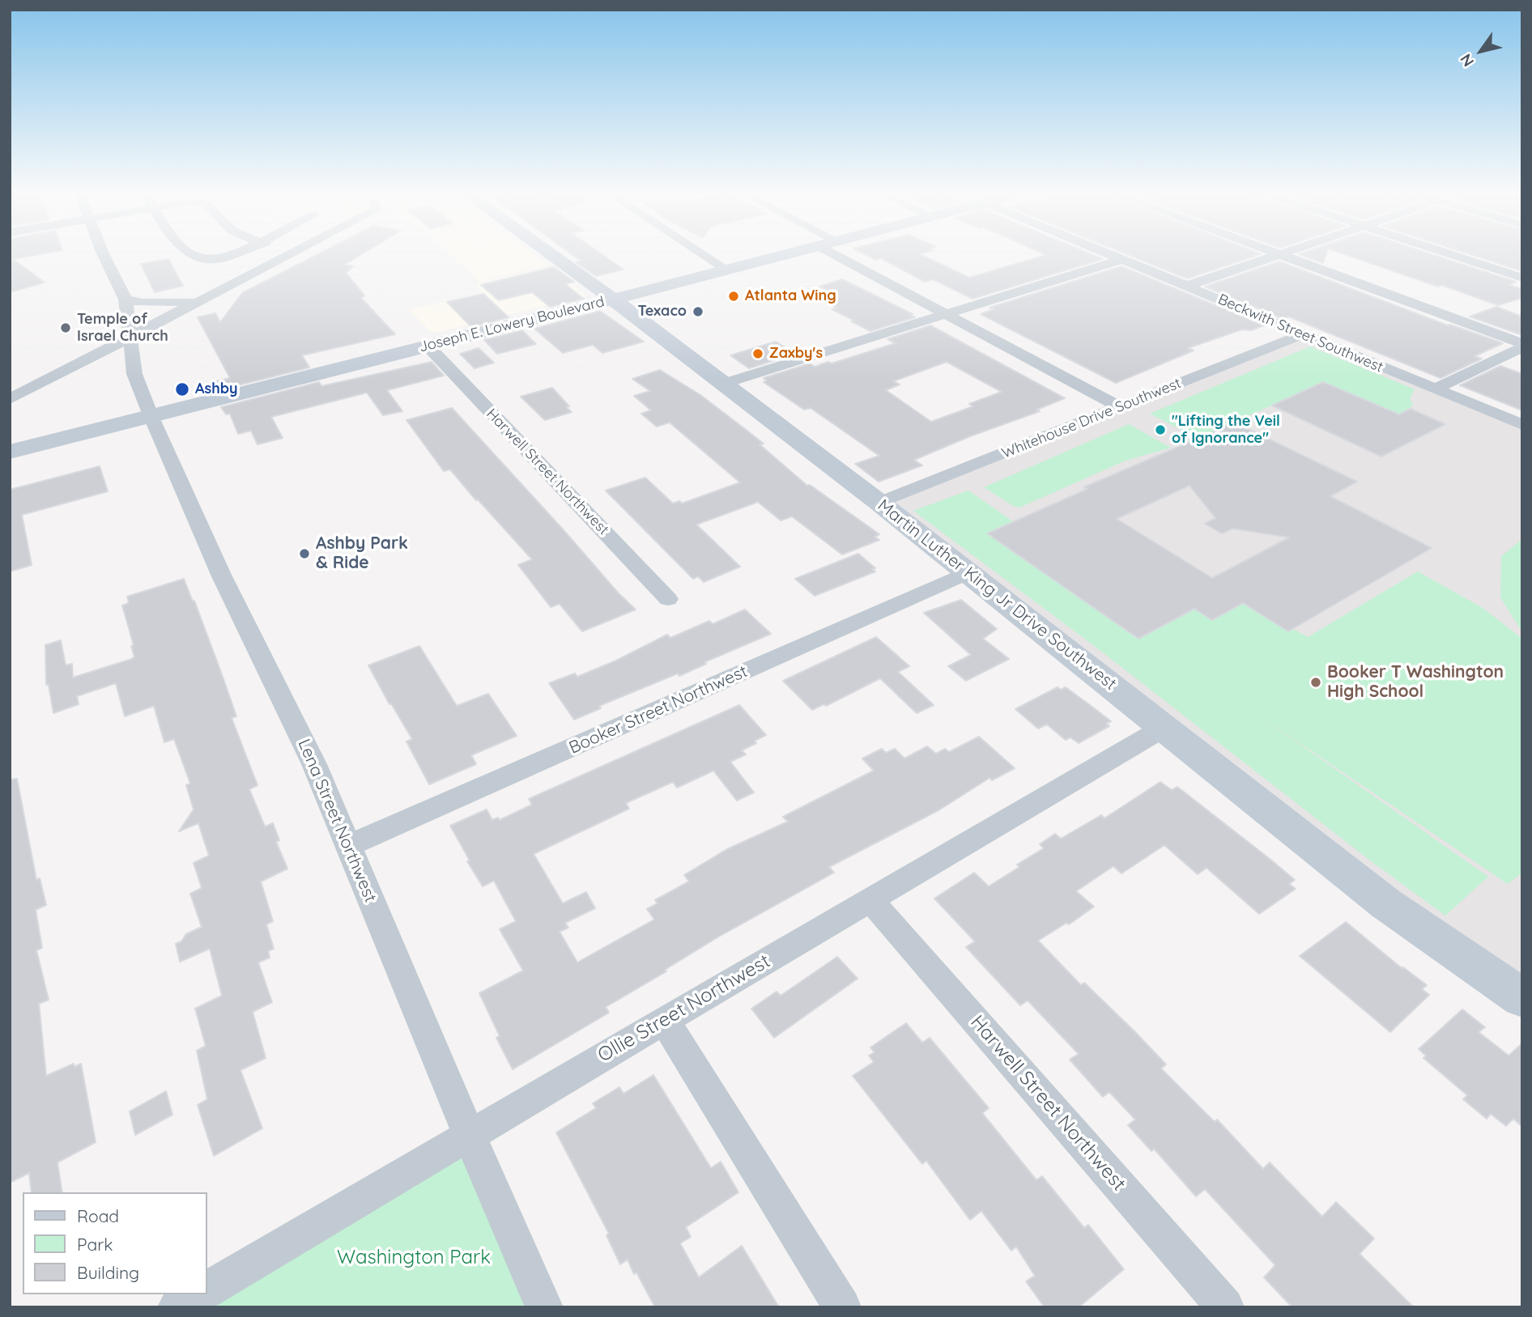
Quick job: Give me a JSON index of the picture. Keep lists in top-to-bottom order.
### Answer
{
  "streets": {
    "main road": ["Joseph E. Lowery Boulevard", "Martin Luther King Jr Drive Southwest"],
    "street": [
      "Beckwith Street Southwest",
      "Whitehouse Drive Southwest",
      "Harwell Street Northwest",
      "Booker Street Northwest",
      "Lena Street Northwest",
      "Ollie Street Northwest"
    ]
  },
  "crossings": [
    ["Joseph E. Lowery Boulevard", "Harwell Street Northwest"],
    ["Joseph E. Lowery Boulevard", "Martin Luther King Jr Drive Southwest"],
    ["Joseph E. Lowery Boulevard", "Lena Street Northwest"],
    ["Beckwith Street Southwest", "Whitehouse Drive Southwest"],
    ["Whitehouse Drive Southwest", "Martin Luther King Jr Drive Southwest"],
    ["Harwell Street Northwest", "Ollie Street Northwest"],
    ["Martin Luther King Jr Drive Southwest", "Booker Street Northwest"],
    ["Martin Luther King Jr Drive Southwest", "Ollie Street Northwest"],
    ["Booker Street Northwest", "Lena Street Northwest"],
    ["Lena Street Northwest", "Ollie Street Northwest"]
  ],
  "parks": ["Washington Park"],
  "places": [
    "Atlanta Wing",
    "Texaco",
    "Temple of Israel Church",
    "Zaxby's",
    "Ashby",
    "\"Lifting the Veil of Ignorance\"",
    "Ashby Park & Ride",
    "Booker T Washington High School"
  ],
  "legend": ["Road", "Park", "Building"],
  "north": "bottom left"
}
